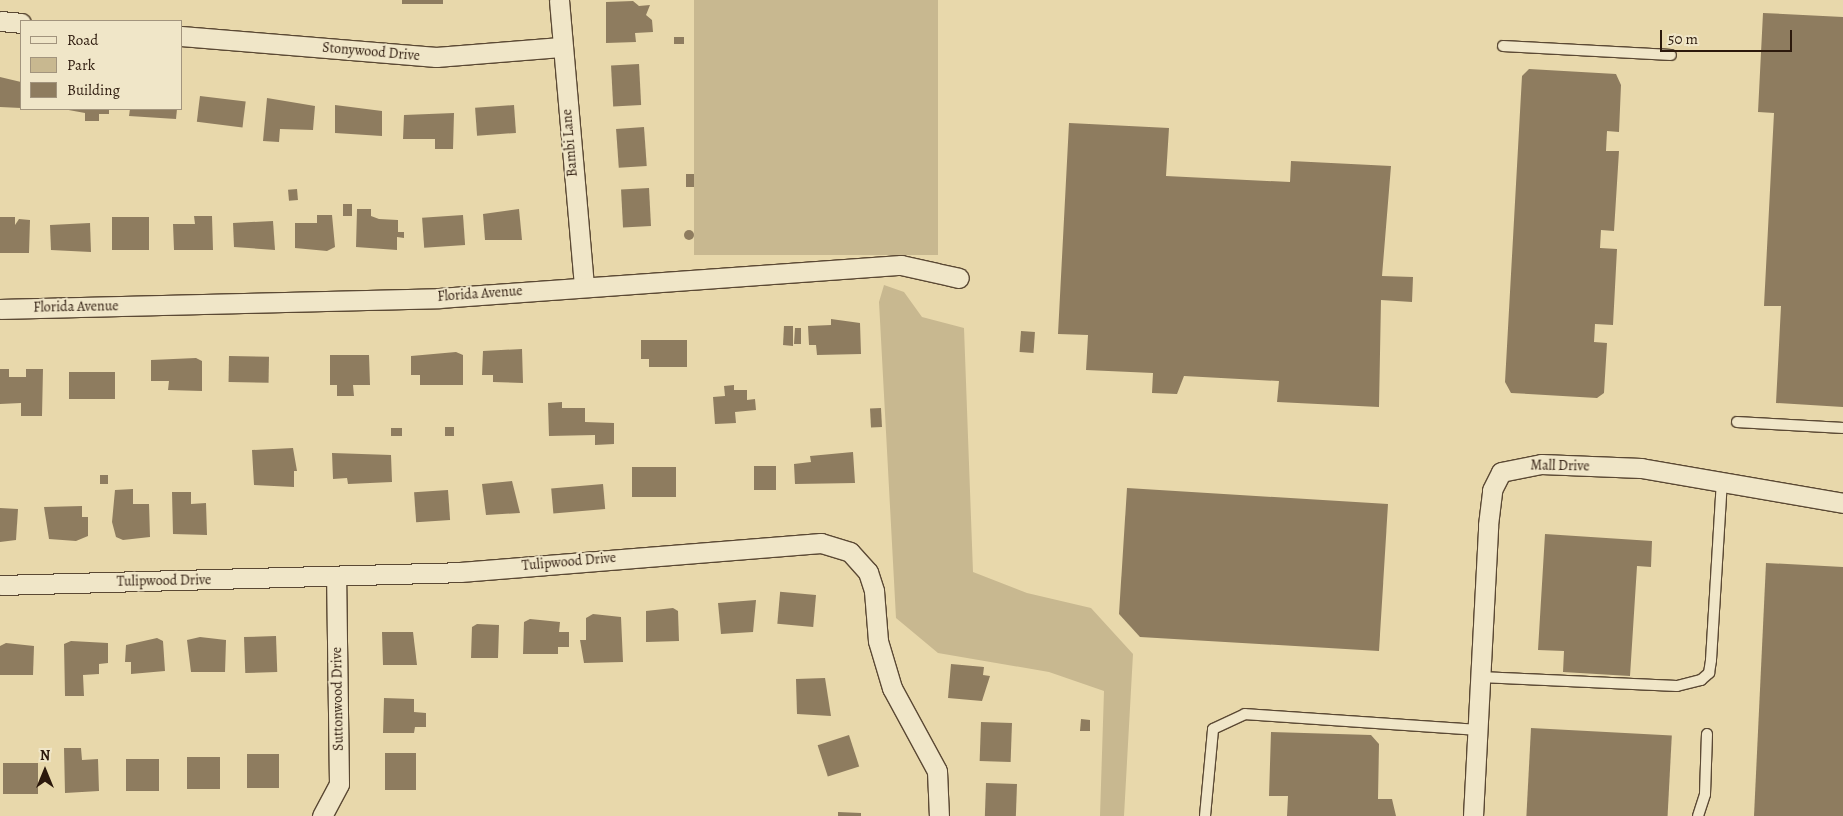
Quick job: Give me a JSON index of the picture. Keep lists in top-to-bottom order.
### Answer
{
  "streets": {
    "street": [
      "Stonywood Drive",
      "Bambi Lane",
      "Florida Avenue",
      "Mall Drive",
      "Tulipwood Drive",
      "Suttonwood Drive"
    ]
  },
  "crossings": [
    ["Stonywood Drive", "Bambi Lane"],
    ["Bambi Lane", "Florida Avenue"],
    ["Tulipwood Drive", "Suttonwood Drive"]
  ],
  "legend": ["Road", "Park", "Building"],
  "scale_bar": "50 m",
  "north": "top"
}
